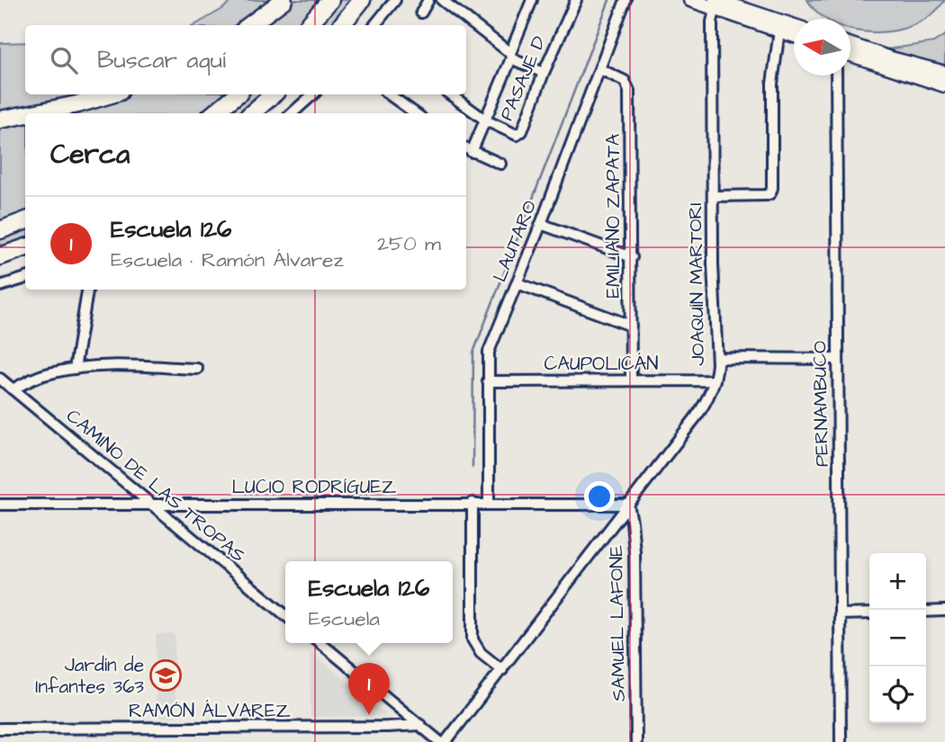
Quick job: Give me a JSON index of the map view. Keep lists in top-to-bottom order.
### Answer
{
  "streets": {
    "street": [
      "PASAJE D",
      "EMILIANO ZAPATA",
      "LAUTARO",
      "JOAQUÍN MARTORI",
      "CAUPOLICÁN",
      "PERNAMBUCO",
      "CAMINO DE LAS TROPAS",
      "LUCIO RODRÍGUEZ",
      "SAMUEL LAFONE",
      "RAMÓN ÁLVAREZ"
    ]
  },
  "crossings": [
    ["EMILIANO ZAPATA", "LAUTARO"],
    ["EMILIANO ZAPATA", "CAUPOLICÁN"],
    ["LAUTARO", "CAUPOLICÁN"],
    ["LAUTARO", "LUCIO RODRÍGUEZ"],
    ["JOAQUÍN MARTORI", "CAUPOLICÁN"],
    ["JOAQUÍN MARTORI", "LUCIO RODRÍGUEZ"],
    ["JOAQUÍN MARTORI", "SAMUEL LAFONE"],
    ["CAMINO DE LAS TROPAS", "LUCIO RODRÍGUEZ"],
    ["LUCIO RODRÍGUEZ", "SAMUEL LAFONE"]
  ],
  "places": {
    "school or university": ["Jardín de Infantes 363"]
  },
  "north": "left",
  "page": {
    "search": "Buscar aquí",
    "heading": "Cerca",
    "list": [
      {
        "mark": "1",
        "name": "Escuela 126",
        "note": "Escuela · Ramón Álvarez",
        "value": "250 m"
      }
    ],
    "map_buttons": ["+", "−"],
    "popup": ["Escuela 126", "Escuela"],
    "pins": "1"
  }
}
